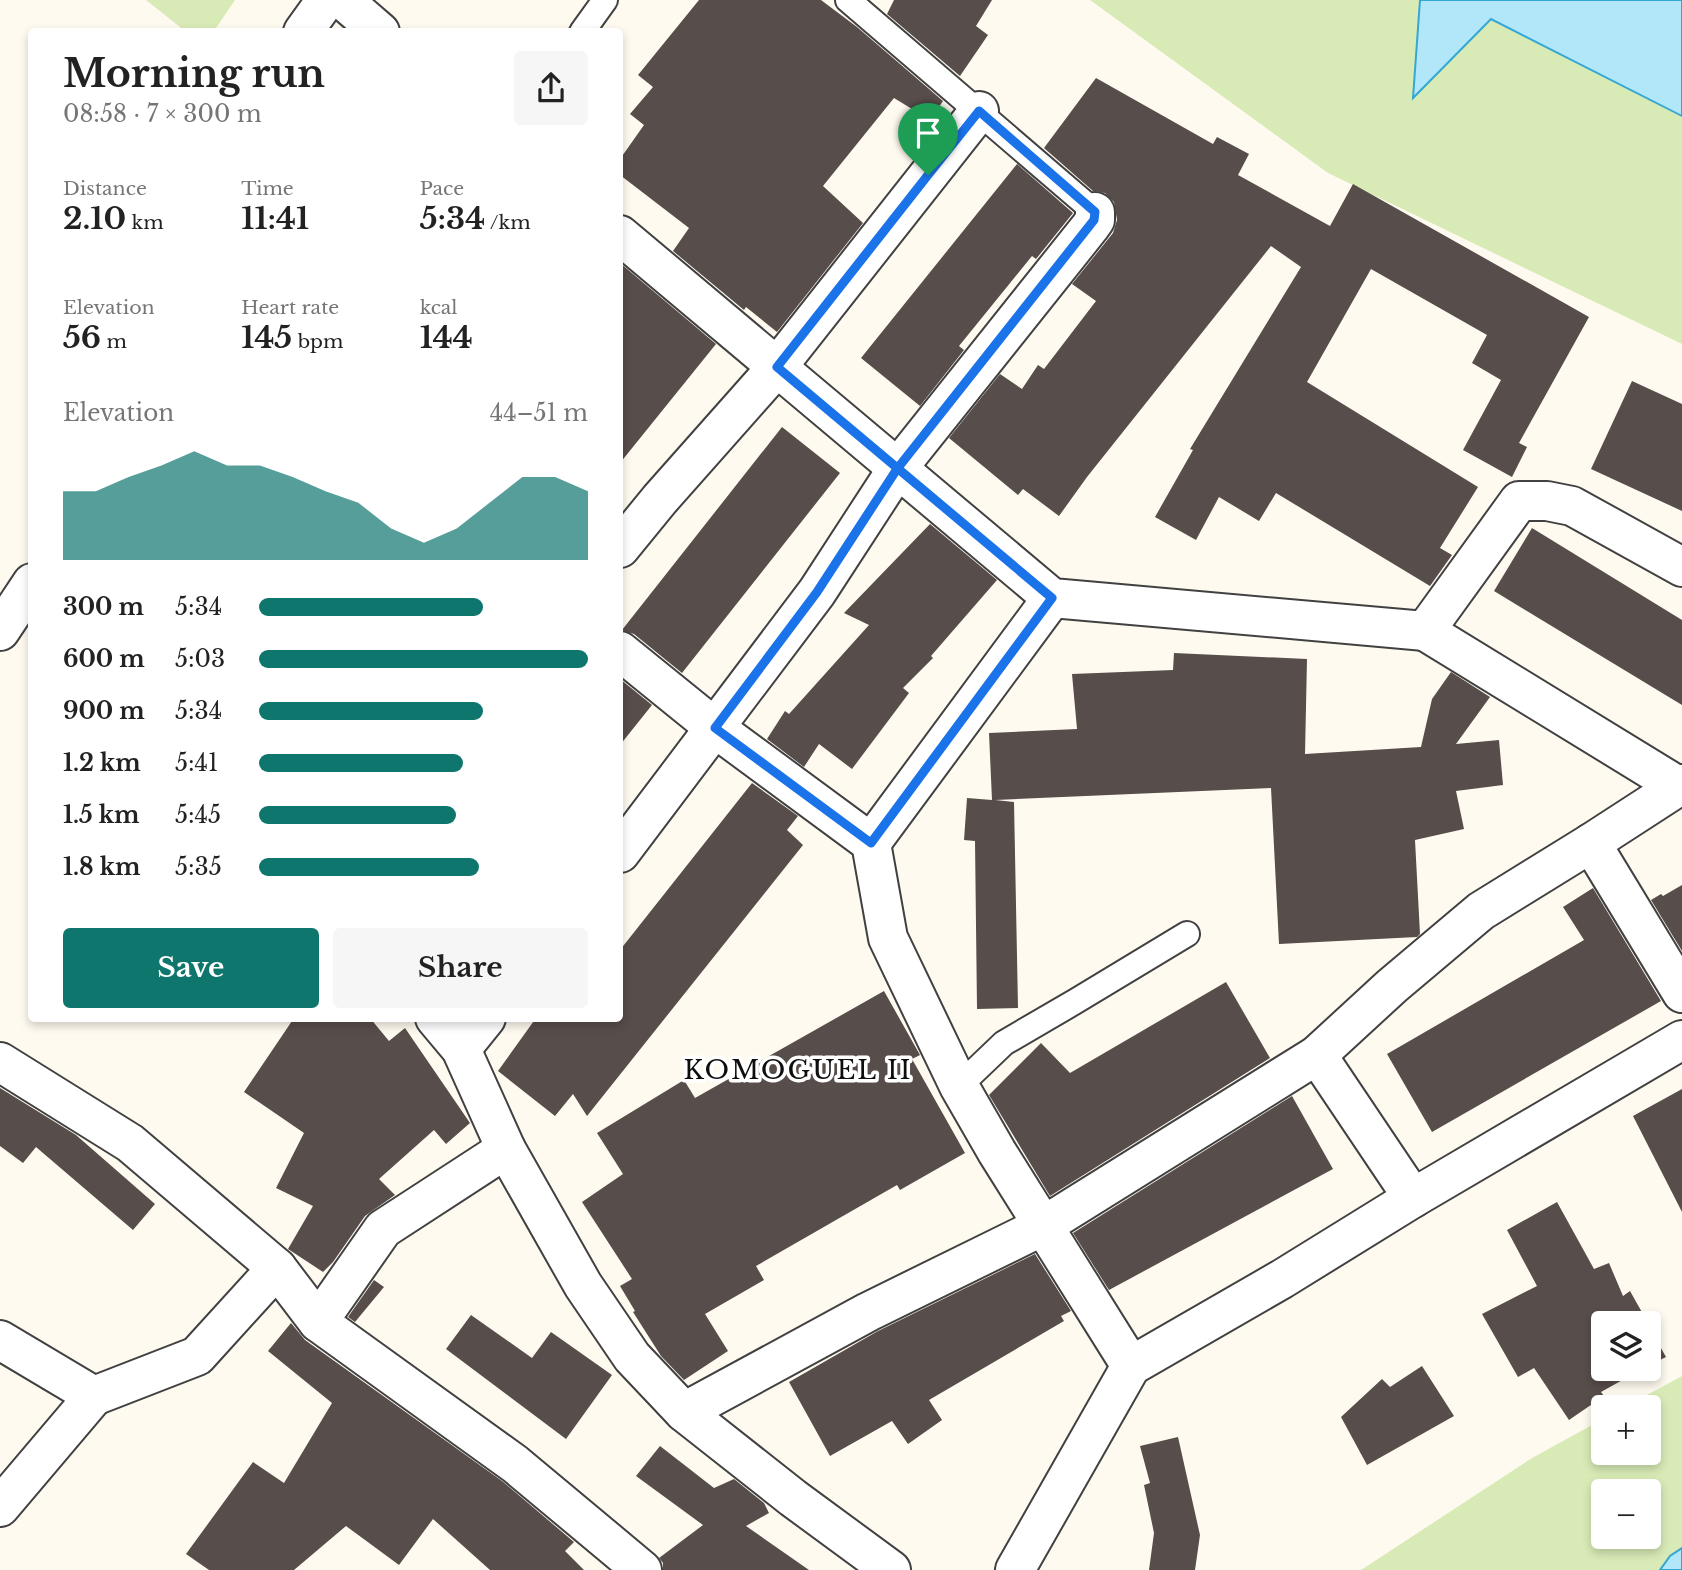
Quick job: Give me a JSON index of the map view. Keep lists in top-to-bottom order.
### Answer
{
  "districts": ["KOMOGUEL II"],
  "page": {
    "heading": ["Morning run", "08:58 · 7 × 300 m"],
    "stats": [
      ["Distance", "2.10 km"],
      ["Time", "11:41"],
      ["Pace", "5:34 /km"],
      ["Elevation", "56 m"],
      ["Heart rate", "145 bpm"],
      ["kcal", "144"]
    ],
    "chart": ["Elevation", "44–51 m"],
    "list": [
      {
        "name": "300 m",
        "note": "5:34"
      },
      {
        "name": "600 m",
        "note": "5:03"
      },
      {
        "name": "900 m",
        "note": "5:34"
      },
      {
        "name": "1.2 km",
        "note": "5:41"
      },
      {
        "name": "1.5 km",
        "note": "5:45"
      },
      {
        "name": "1.8 km",
        "note": "5:35"
      }
    ],
    "buttons": ["Save", "Share"],
    "map_buttons": ["+", "−"]
  }
}
